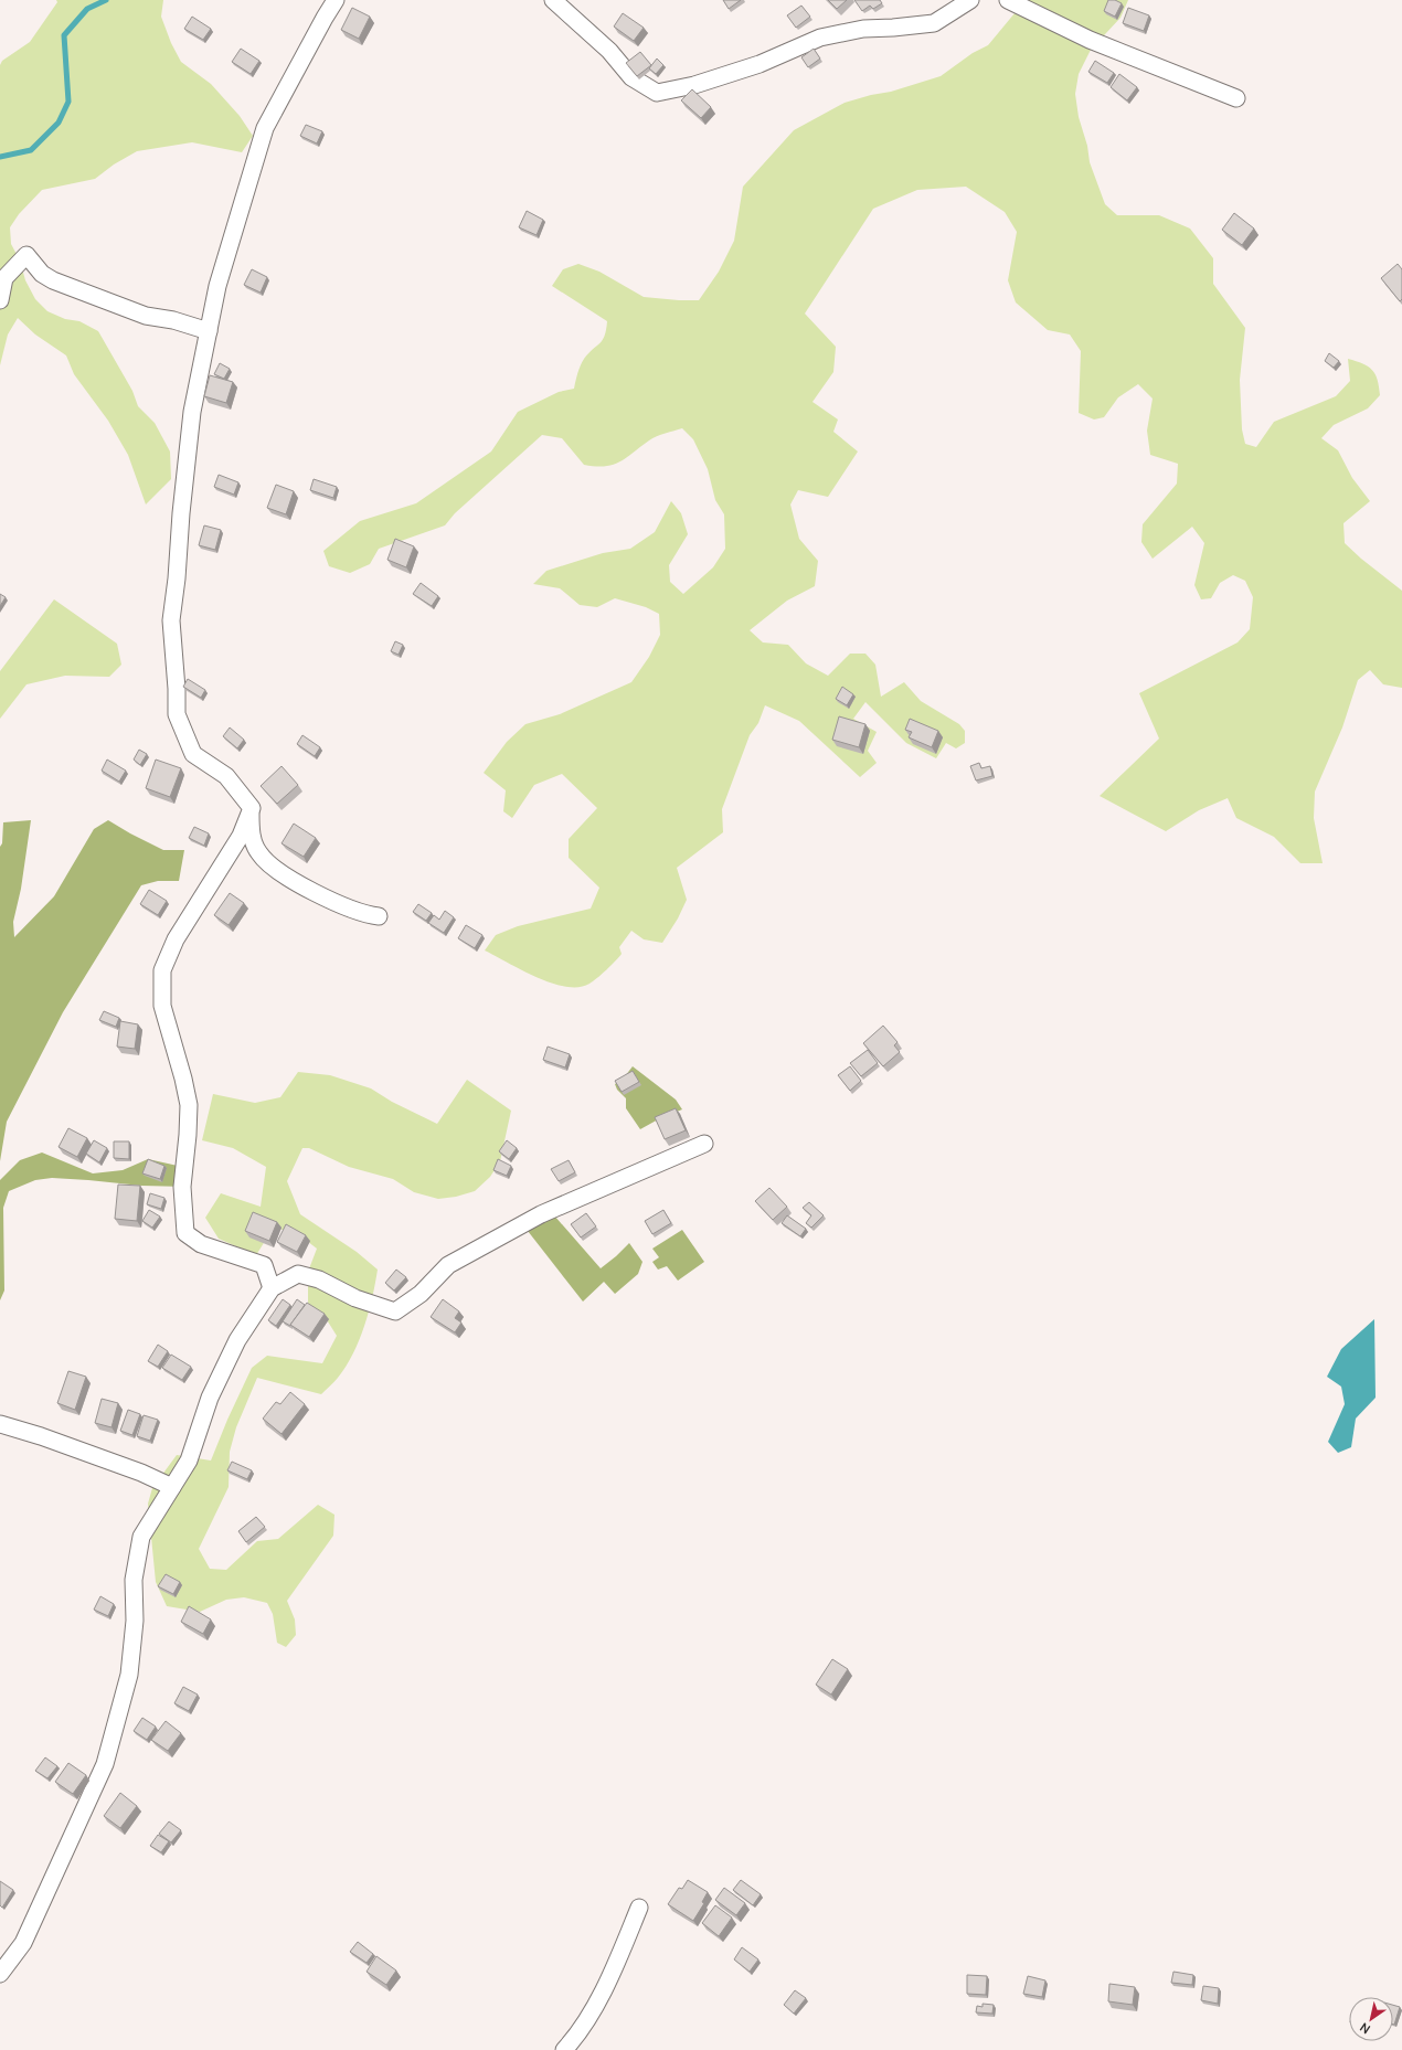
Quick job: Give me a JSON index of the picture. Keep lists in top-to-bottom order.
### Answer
{
  "north": "bottom left"
}
